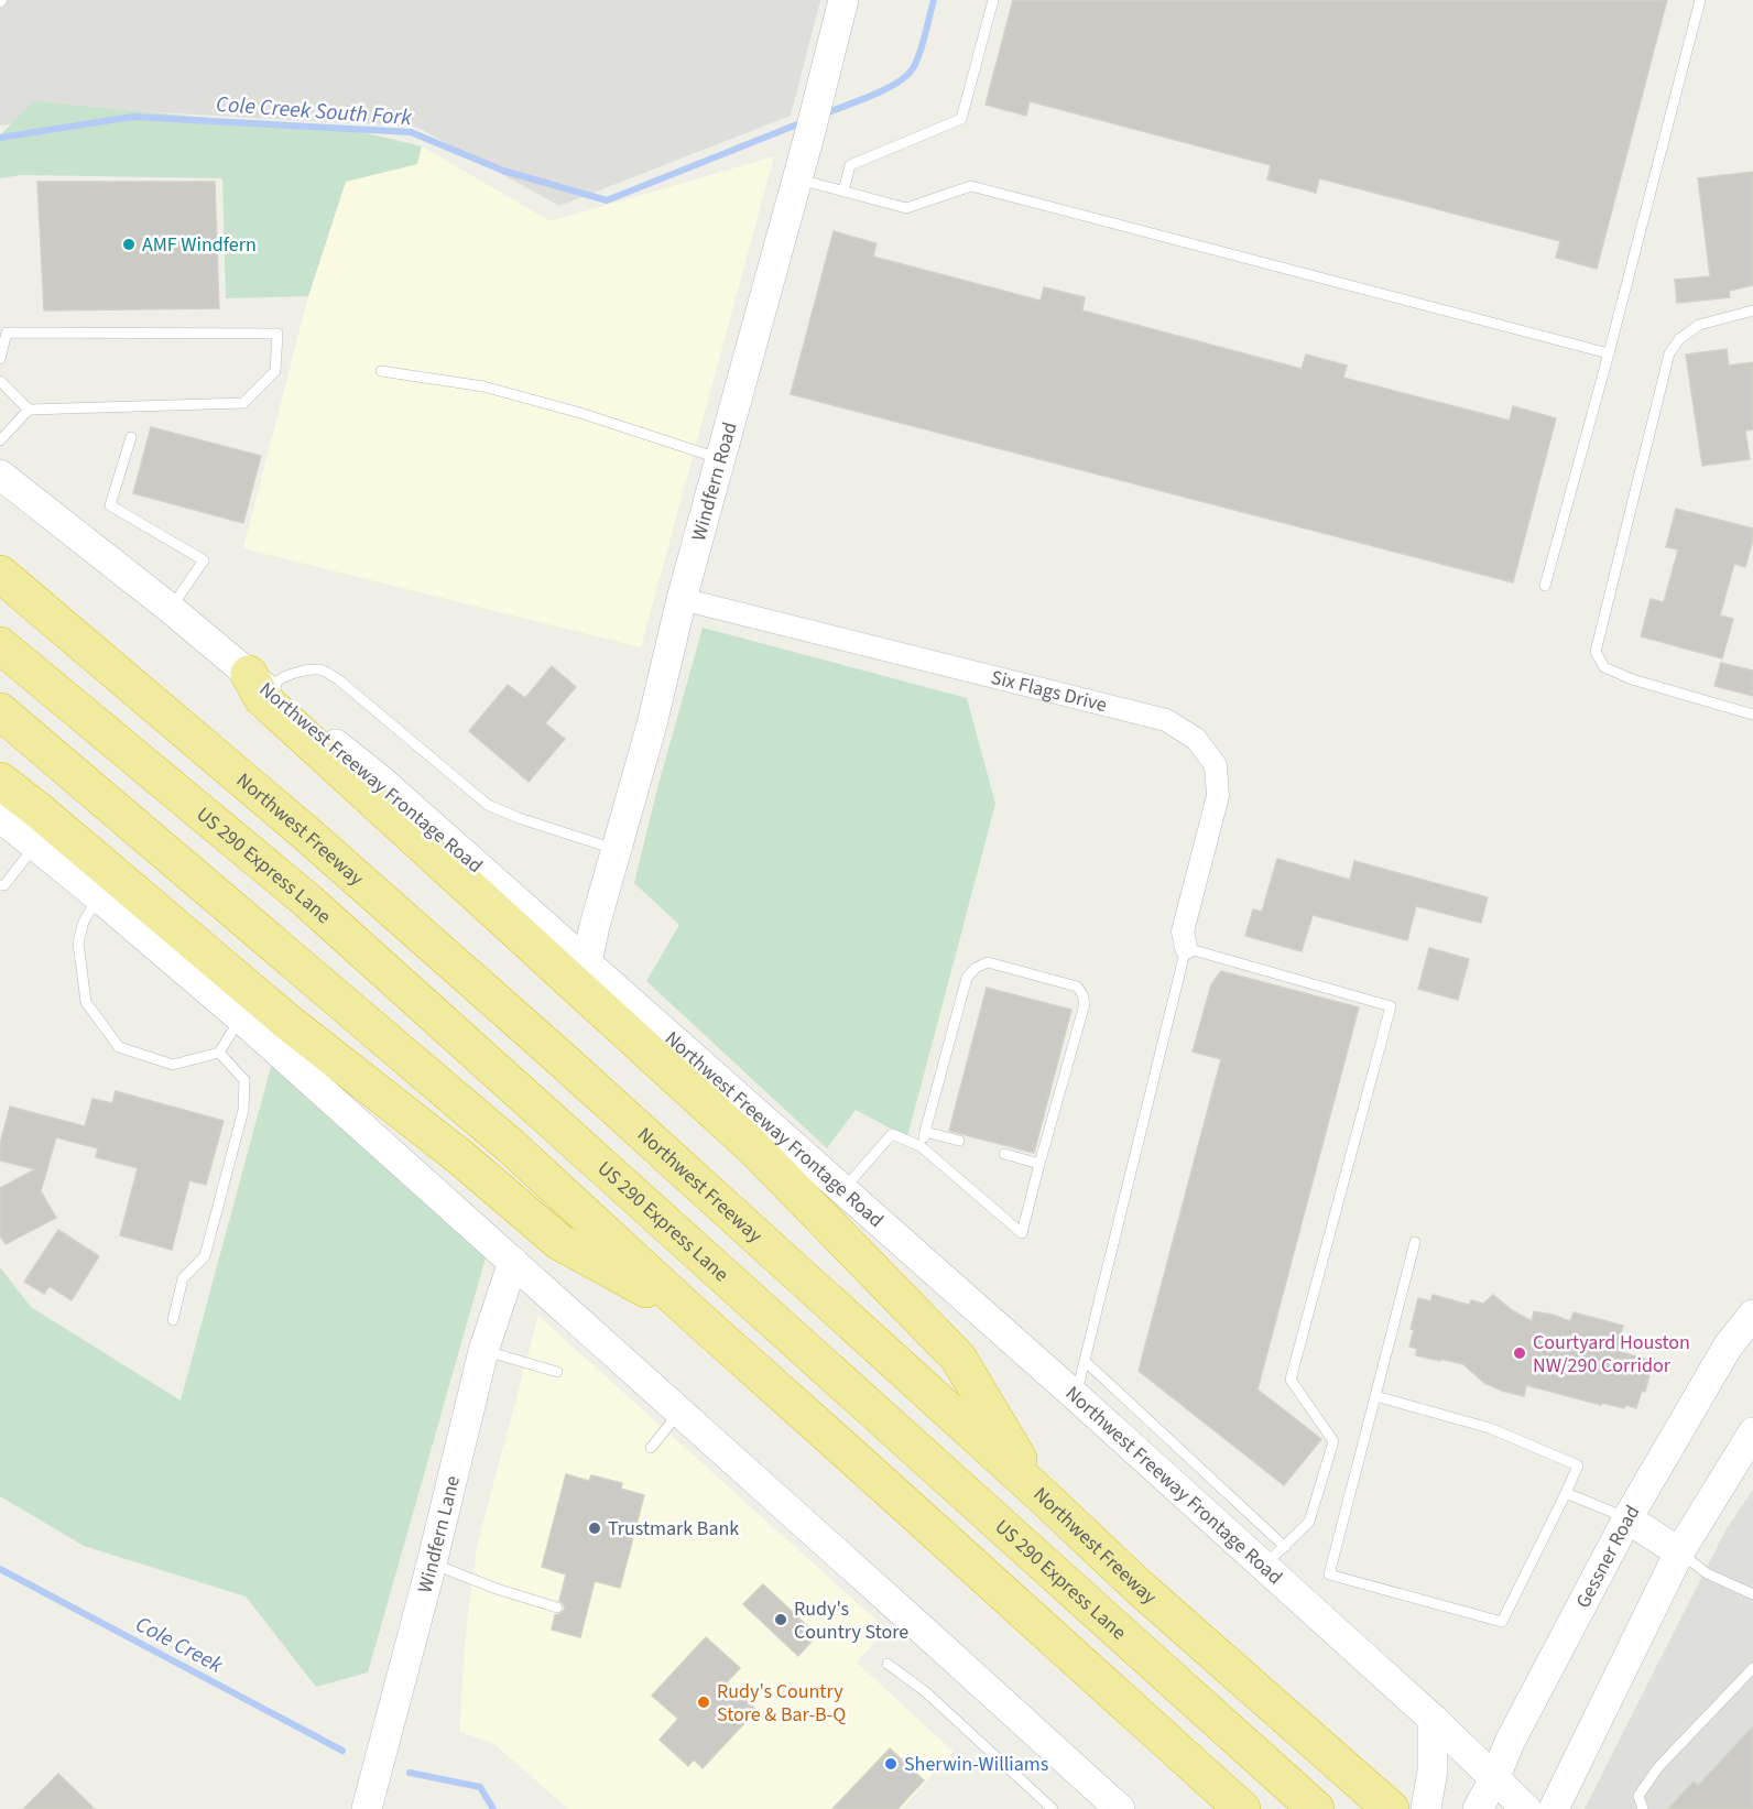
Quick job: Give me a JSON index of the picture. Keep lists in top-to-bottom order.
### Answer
{
  "streets": {
    "highway": ["Northwest Freeway", "US 290 Express Lane"],
    "main road": [
      "Windfern Road",
      "Northwest Freeway Frontage Road",
      "Windfern Lane",
      "Gessner Road"
    ],
    "street": ["Six Flags Drive"]
  },
  "crossings": [
    ["Windfern Road", "Six Flags Drive"],
    ["Windfern Road", "Northwest Freeway Frontage Road"],
    ["Northwest Freeway Frontage Road", "Gessner Road"]
  ],
  "water": ["Cole Creek South Fork", "Cole Creek"],
  "places": [
    "AMF Windfern",
    "Courtyard Houston NW/290 Corridor",
    "Trustmark Bank",
    "Rudy's Country Store",
    "Rudy's Country Store & Bar-B-Q",
    "Sherwin-Williams"
  ]
}
